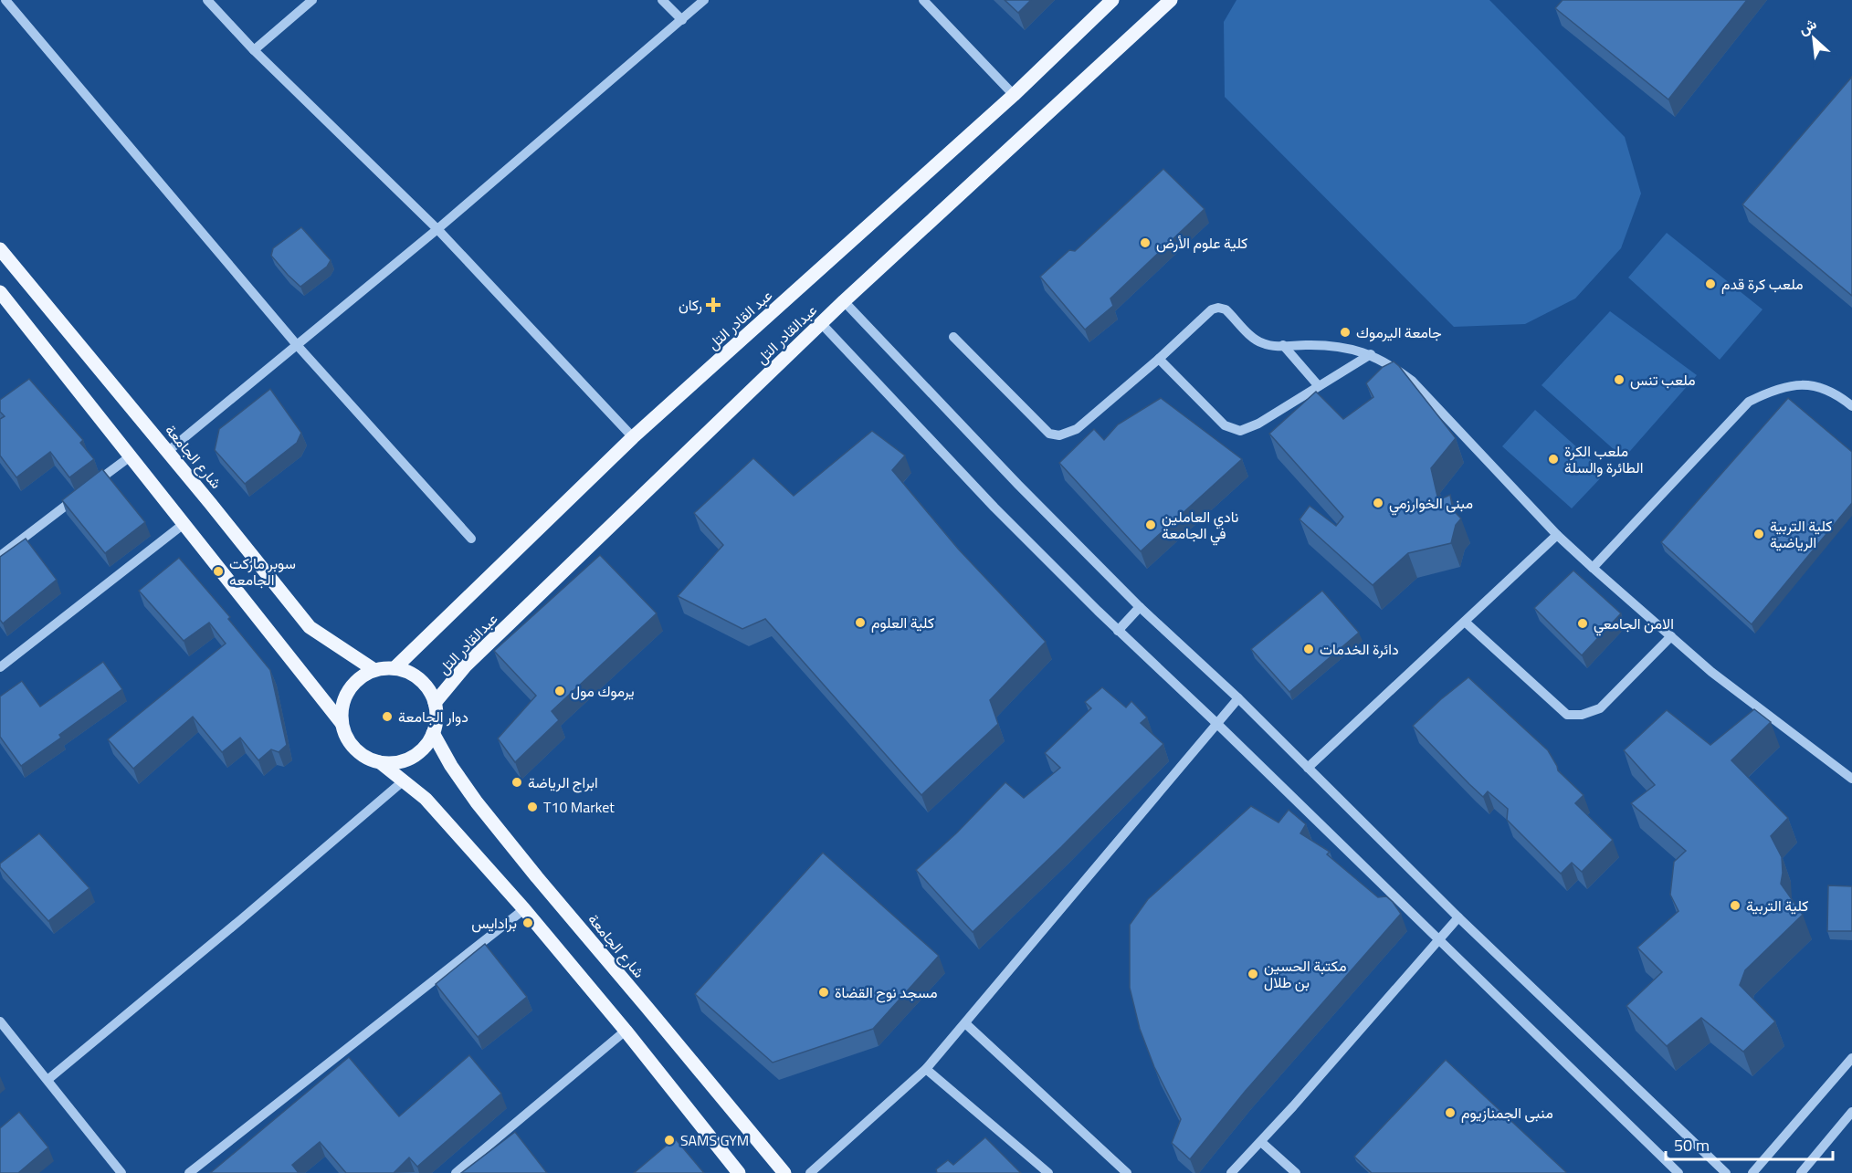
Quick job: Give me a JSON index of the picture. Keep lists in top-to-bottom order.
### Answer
{
  "streets": {
    "main road": ["عبد القادر التل", "عبدالقادر التل", "شارع الجامعة"]
  },
  "crossings": [
    ["عبد القادر التل", "عبدالقادر التل"],
    ["عبد القادر التل", "شارع الجامعة"],
    ["عبدالقادر التل", "شارع الجامعة"]
  ],
  "places": {
    "other": [
      "كلية علوم الأرض",
      "ملعب كرة قدم",
      "جامعة اليرموك",
      "ملعب تنس",
      "ملعب الكرة الطائرة والسلة",
      "مبنى الخوارزمي",
      "نادي العاملين في الجامعة",
      "كلية التربية الرياضية",
      "سوبر ماركت الجامعه",
      "كلية العلوم",
      "الامن الجامعي",
      "دائرة الخدمات",
      "يرموك مول",
      "دوار الجامعة",
      "ابراج الرياضة",
      "T10 Market",
      "كلية التربية",
      "برادايس",
      "مكتبة الحسين بن طلال",
      "مسجد نوح القضاة",
      "منبى الجمنازيوم",
      "SAMS GYM"
    ],
    "health": ["ركان"]
  },
  "scale_bar": "50 m",
  "north": "top left"
}
